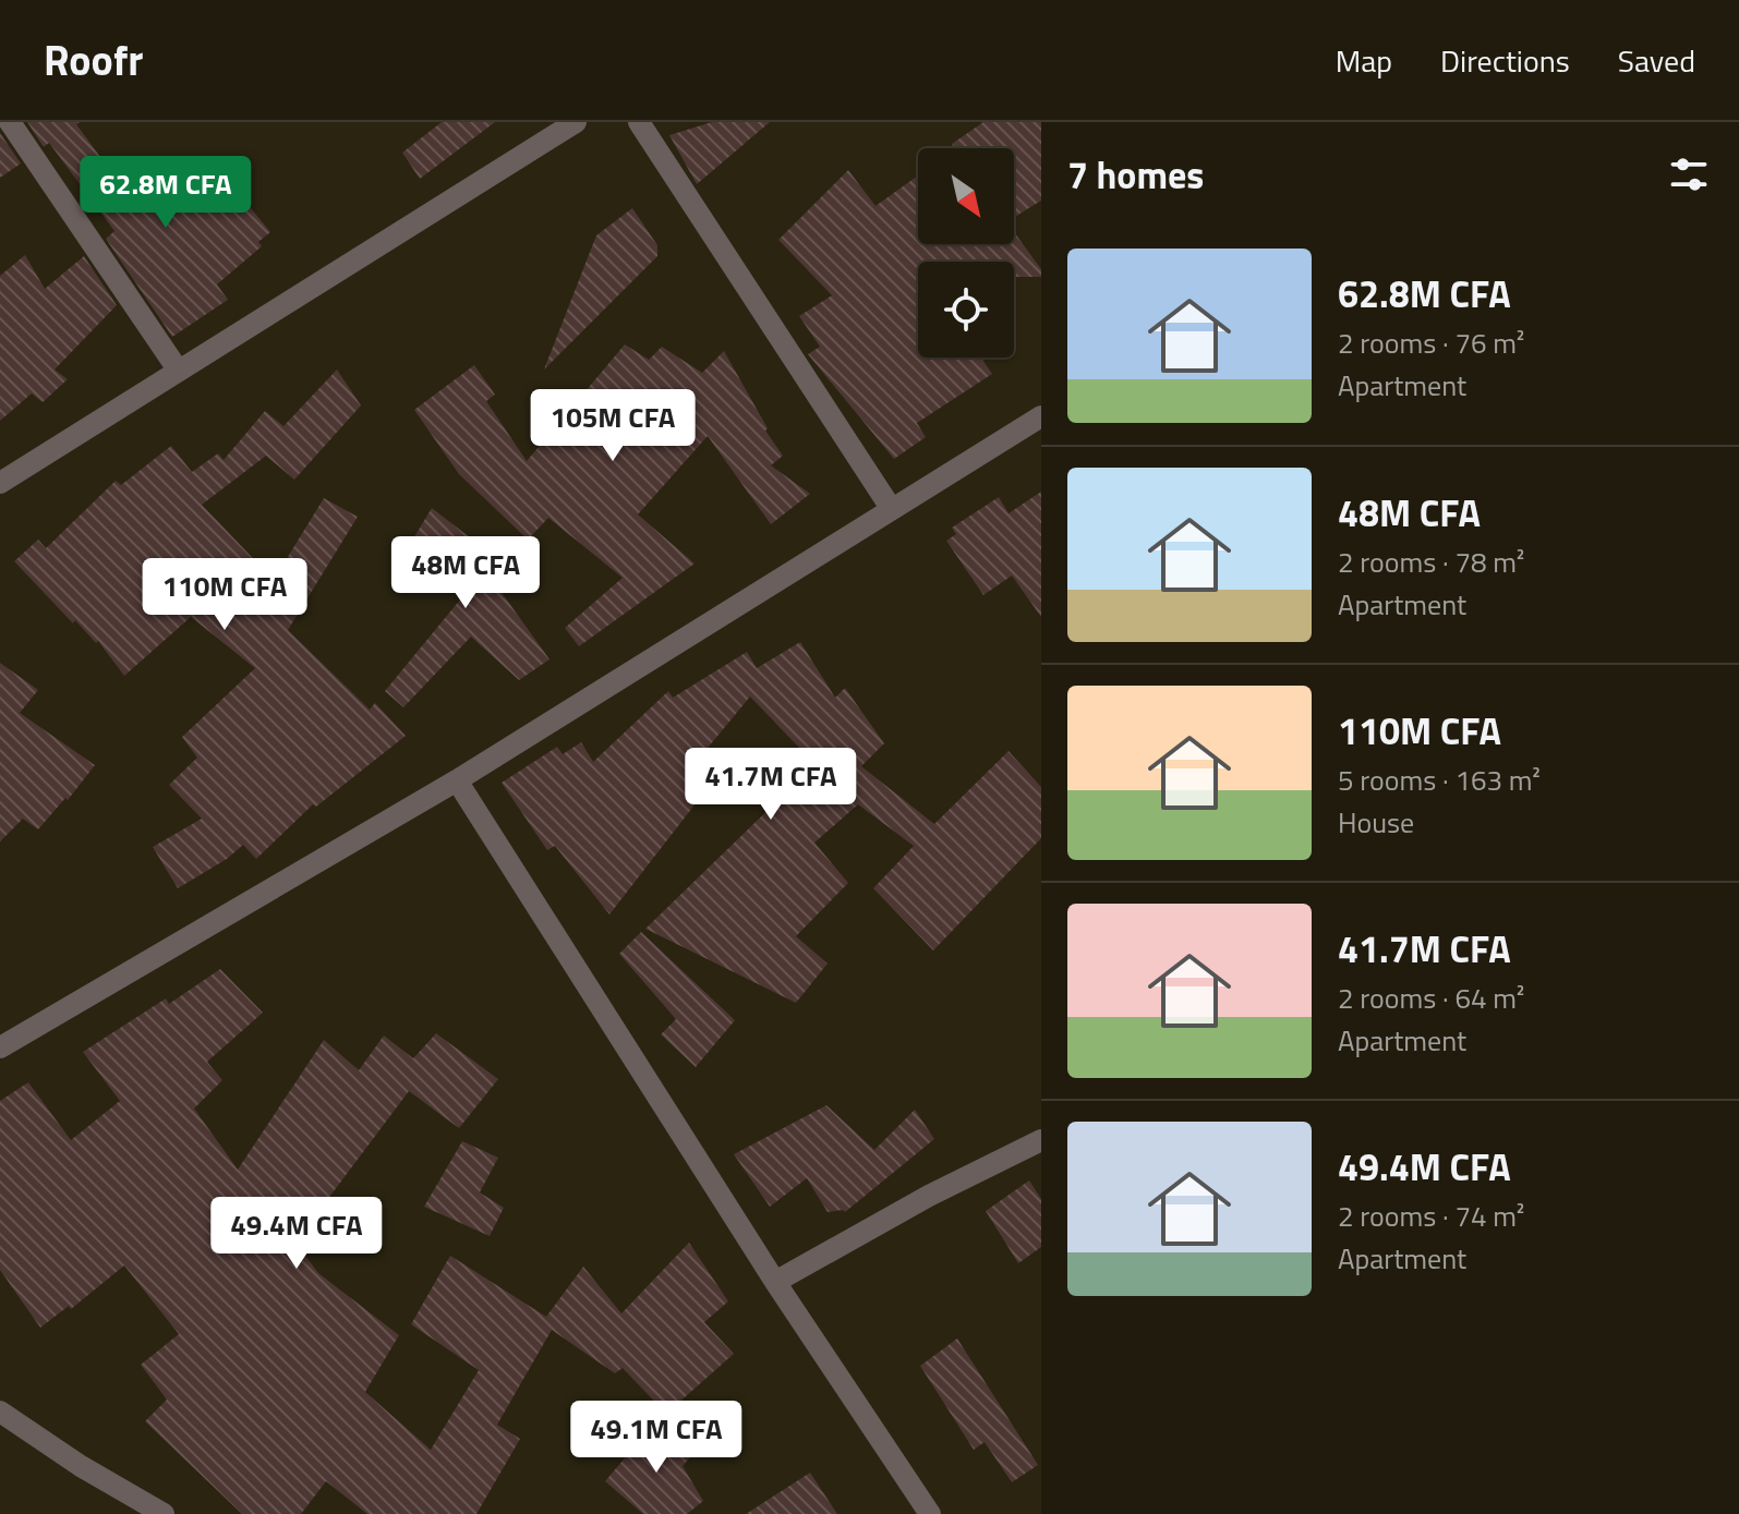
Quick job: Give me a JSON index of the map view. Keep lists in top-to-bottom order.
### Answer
{
  "north": "bottom right",
  "page": {
    "header": "Roofr",
    "nav": ["Map", "Directions", "Saved"],
    "heading": "7 homes",
    "price": [
      "62.8M CFA",
      "105M CFA",
      "48M CFA",
      "110M CFA",
      "41.7M CFA",
      "49.4M CFA",
      "49.1M CFA"
    ],
    "list": [
      {
        "name": "62.8M CFA",
        "note": "2 rooms · 76 m² · Apartment"
      },
      {
        "name": "48M CFA",
        "note": "2 rooms · 78 m² · Apartment"
      },
      {
        "name": "110M CFA",
        "note": "5 rooms · 163 m² · House"
      },
      {
        "name": "41.7M CFA",
        "note": "2 rooms · 64 m² · Apartment"
      },
      {
        "name": "49.4M CFA",
        "note": "2 rooms · 74 m² · Apartment"
      }
    ]
  }
}
